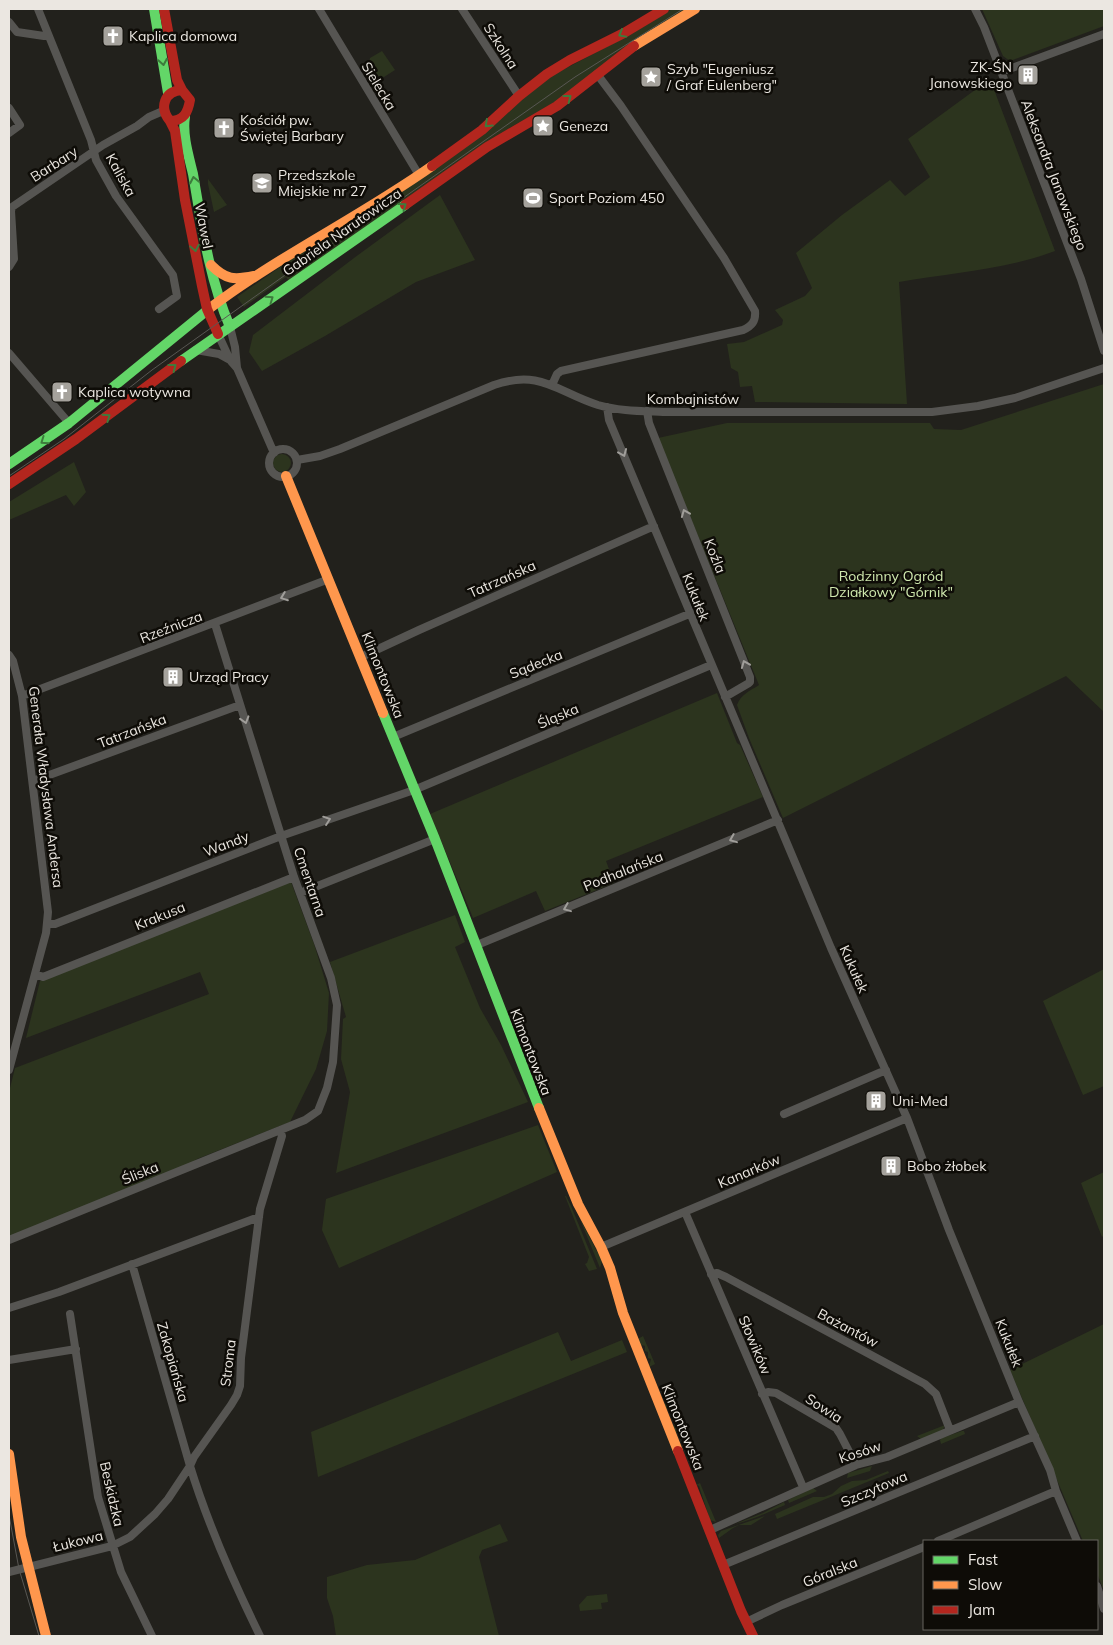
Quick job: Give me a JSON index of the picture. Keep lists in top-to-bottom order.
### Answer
{
  "streets": {
    "street": [
      "Szkolna",
      "Sielecka",
      "Barbary",
      "Kaliska",
      "Aleksandra Janowskiego",
      "Wawel",
      "Gabriela Narutowicza",
      "Kombajnistów",
      "Koźla",
      "Tatrzańska",
      "Kukułek",
      "Rzeźnicza",
      "Sądecka",
      "Klimontowska",
      "Śląska",
      "Generała Władysława Andersa",
      "Wandy",
      "Podhalańska",
      "Cmentarna",
      "Krakusa",
      "Kanarków",
      "Śliska",
      "Bażantów",
      "Słowików",
      "Zakopiańska",
      "Stroma",
      "Sowia",
      "Kosów",
      "Szczytowa",
      "Beskidzka",
      "Łukowa",
      "Góralska"
    ]
  },
  "crossings": [
    ["Szkolna", "Gabriela Narutowicza"],
    ["Sielecka", "Gabriela Narutowicza"],
    ["Barbary", "Kaliska"],
    ["Barbary", "Wawel"],
    ["Wawel", "Gabriela Narutowicza"],
    ["Kombajnistów", "Koźla"],
    ["Kombajnistów", "Kukułek"],
    ["Kombajnistów", "Klimontowska"],
    ["Koźla", "Kukułek"],
    ["Tatrzańska", "Kukułek"],
    ["Tatrzańska", "Klimontowska"],
    ["Tatrzańska", "Generała Władysława Andersa"],
    ["Tatrzańska", "Cmentarna"],
    ["Kukułek", "Sądecka"],
    ["Kukułek", "Śląska"],
    ["Kukułek", "Podhalańska"],
    ["Kukułek", "Kanarków"],
    ["Kukułek", "Kosów"],
    ["Kukułek", "Szczytowa"],
    ["Rzeźnicza", "Klimontowska"],
    ["Rzeźnicza", "Generała Władysława Andersa"],
    ["Rzeźnicza", "Cmentarna"],
    ["Sądecka", "Klimontowska"],
    ["Klimontowska", "Śląska"],
    ["Klimontowska", "Wandy"],
    ["Klimontowska", "Podhalańska"],
    ["Klimontowska", "Kanarków"],
    ["Klimontowska", "Kosów"],
    ["Klimontowska", "Szczytowa"],
    ["Klimontowska", "Góralska"],
    ["Śląska", "Wandy"],
    ["Generała Władysława Andersa", "Wandy"],
    ["Generała Władysława Andersa", "Krakusa"],
    ["Wandy", "Cmentarna"],
    ["Cmentarna", "Krakusa"],
    ["Cmentarna", "Śliska"],
    ["Cmentarna", "Stroma"],
    ["Kanarków", "Słowików"],
    ["Śliska", "Stroma"],
    ["Bażantów", "Słowików"],
    ["Bażantów", "Kosów"],
    ["Słowików", "Sowia"],
    ["Słowików", "Kosów"],
    ["Zakopiańska", "Stroma"],
    ["Zakopiańska", "Łukowa"],
    ["Stroma", "Łukowa"],
    ["Sowia", "Kosów"],
    ["Beskidzka", "Łukowa"]
  ],
  "one_way": ["Koźla", "Rzeźnicza", "Podhalańska"],
  "parks": ["Rodzinny Ogród Działkowy \"Górnik\""],
  "places": {
    "church": ["Kaplica domowa", "Kościół pw. Świętej Barbary", "Kaplica wotywna"],
    "building": [
      "ZK-ŚN Janowskiego",
      "Urząd Pracy",
      "Uni-Med",
      "Bobo żłobek"
    ],
    "place": ["Szyb \"Eugeniusz / Graf Eulenberg\"", "Geneza"],
    "school or university": ["Przedszkole Miejskie nr 27"],
    "sports": ["Sport Poziom 450"]
  },
  "legend": ["Fast", "Slow", "Jam"]
}
